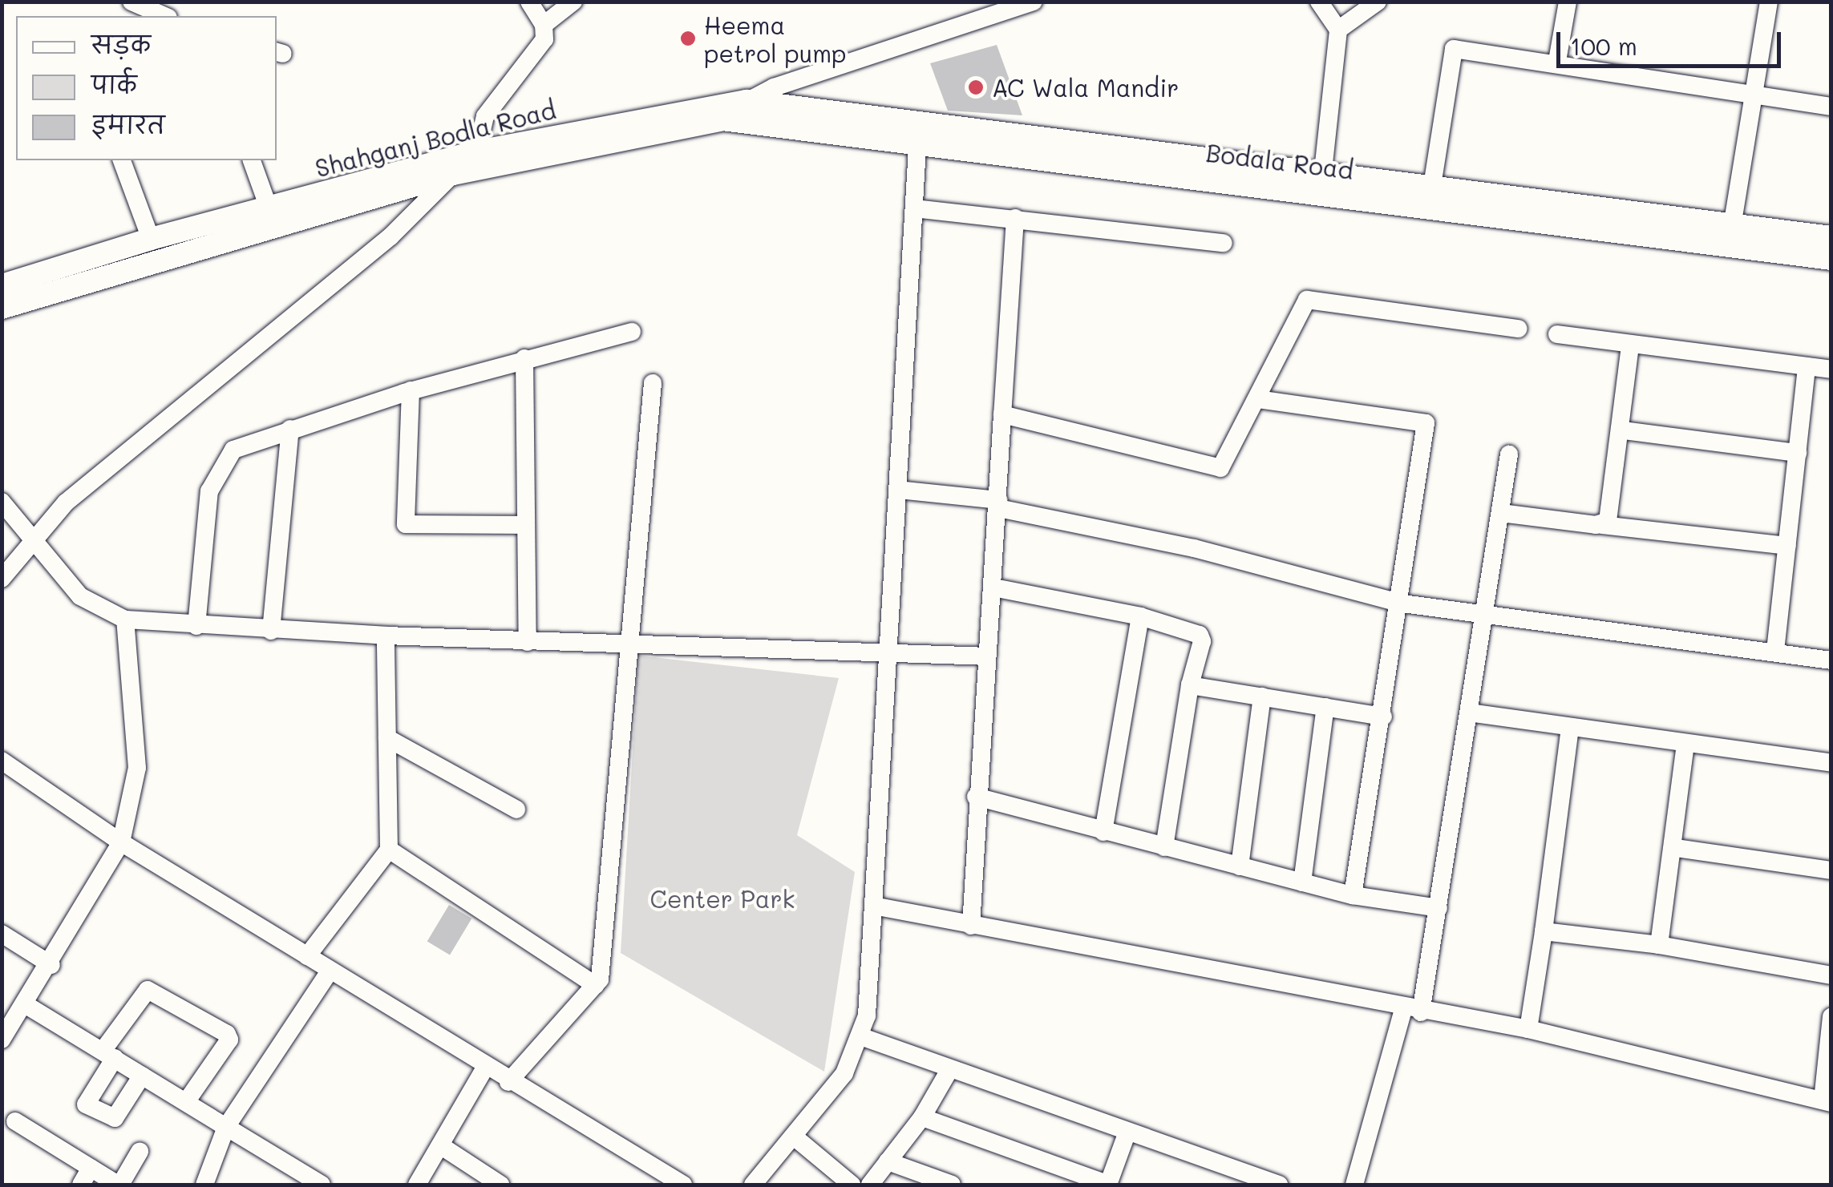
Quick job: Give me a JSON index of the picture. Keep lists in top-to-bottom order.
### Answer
{
  "streets": {
    "main road": ["Shahganj Bodla Road", "Bodala Road"]
  },
  "crossings": [
    ["Shahganj Bodla Road", "Bodala Road"]
  ],
  "parks": ["Center Park"],
  "places": ["Heema petrol pump", "AC Wala Mandir"],
  "legend": ["सड़क", "पार्क", "इमारत"],
  "scale_bar": "100 m"
}
